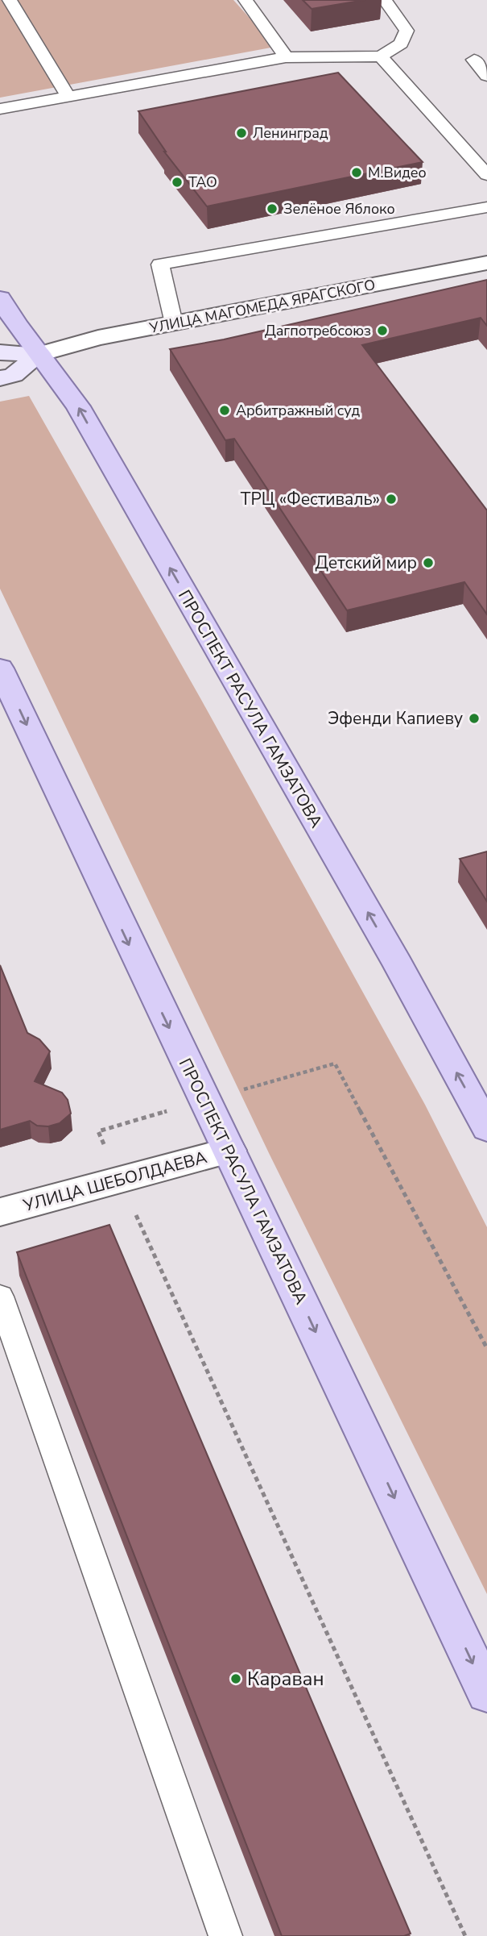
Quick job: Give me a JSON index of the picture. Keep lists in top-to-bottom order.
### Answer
{
  "streets": {
    "main road": ["УЛИЦА МАГОМЕДА ЯРАГСКОГО", "ПРОСПЕКТ РАСУЛА ГАМЗАТОВА"],
    "street": ["УЛИЦА ШЕБОЛДАЕВА"]
  },
  "crossings": [
    ["УЛИЦА МАГОМЕДА ЯРАГСКОГО", "ПРОСПЕКТ РАСУЛА ГАМЗАТОВА"],
    ["ПРОСПЕКТ РАСУЛА ГАМЗАТОВА", "УЛИЦА ШЕБОЛДАЕВА"]
  ],
  "places": [
    "Ленинград",
    "М.Видео",
    "ТАО",
    "Зелёное Яблоко",
    "Дагпотребсоюз",
    "Арбитражный суд",
    "ТРЦ «Фестиваль»",
    "Детский мир",
    "Эфенди Капиеву",
    "Караван"
  ]
}
